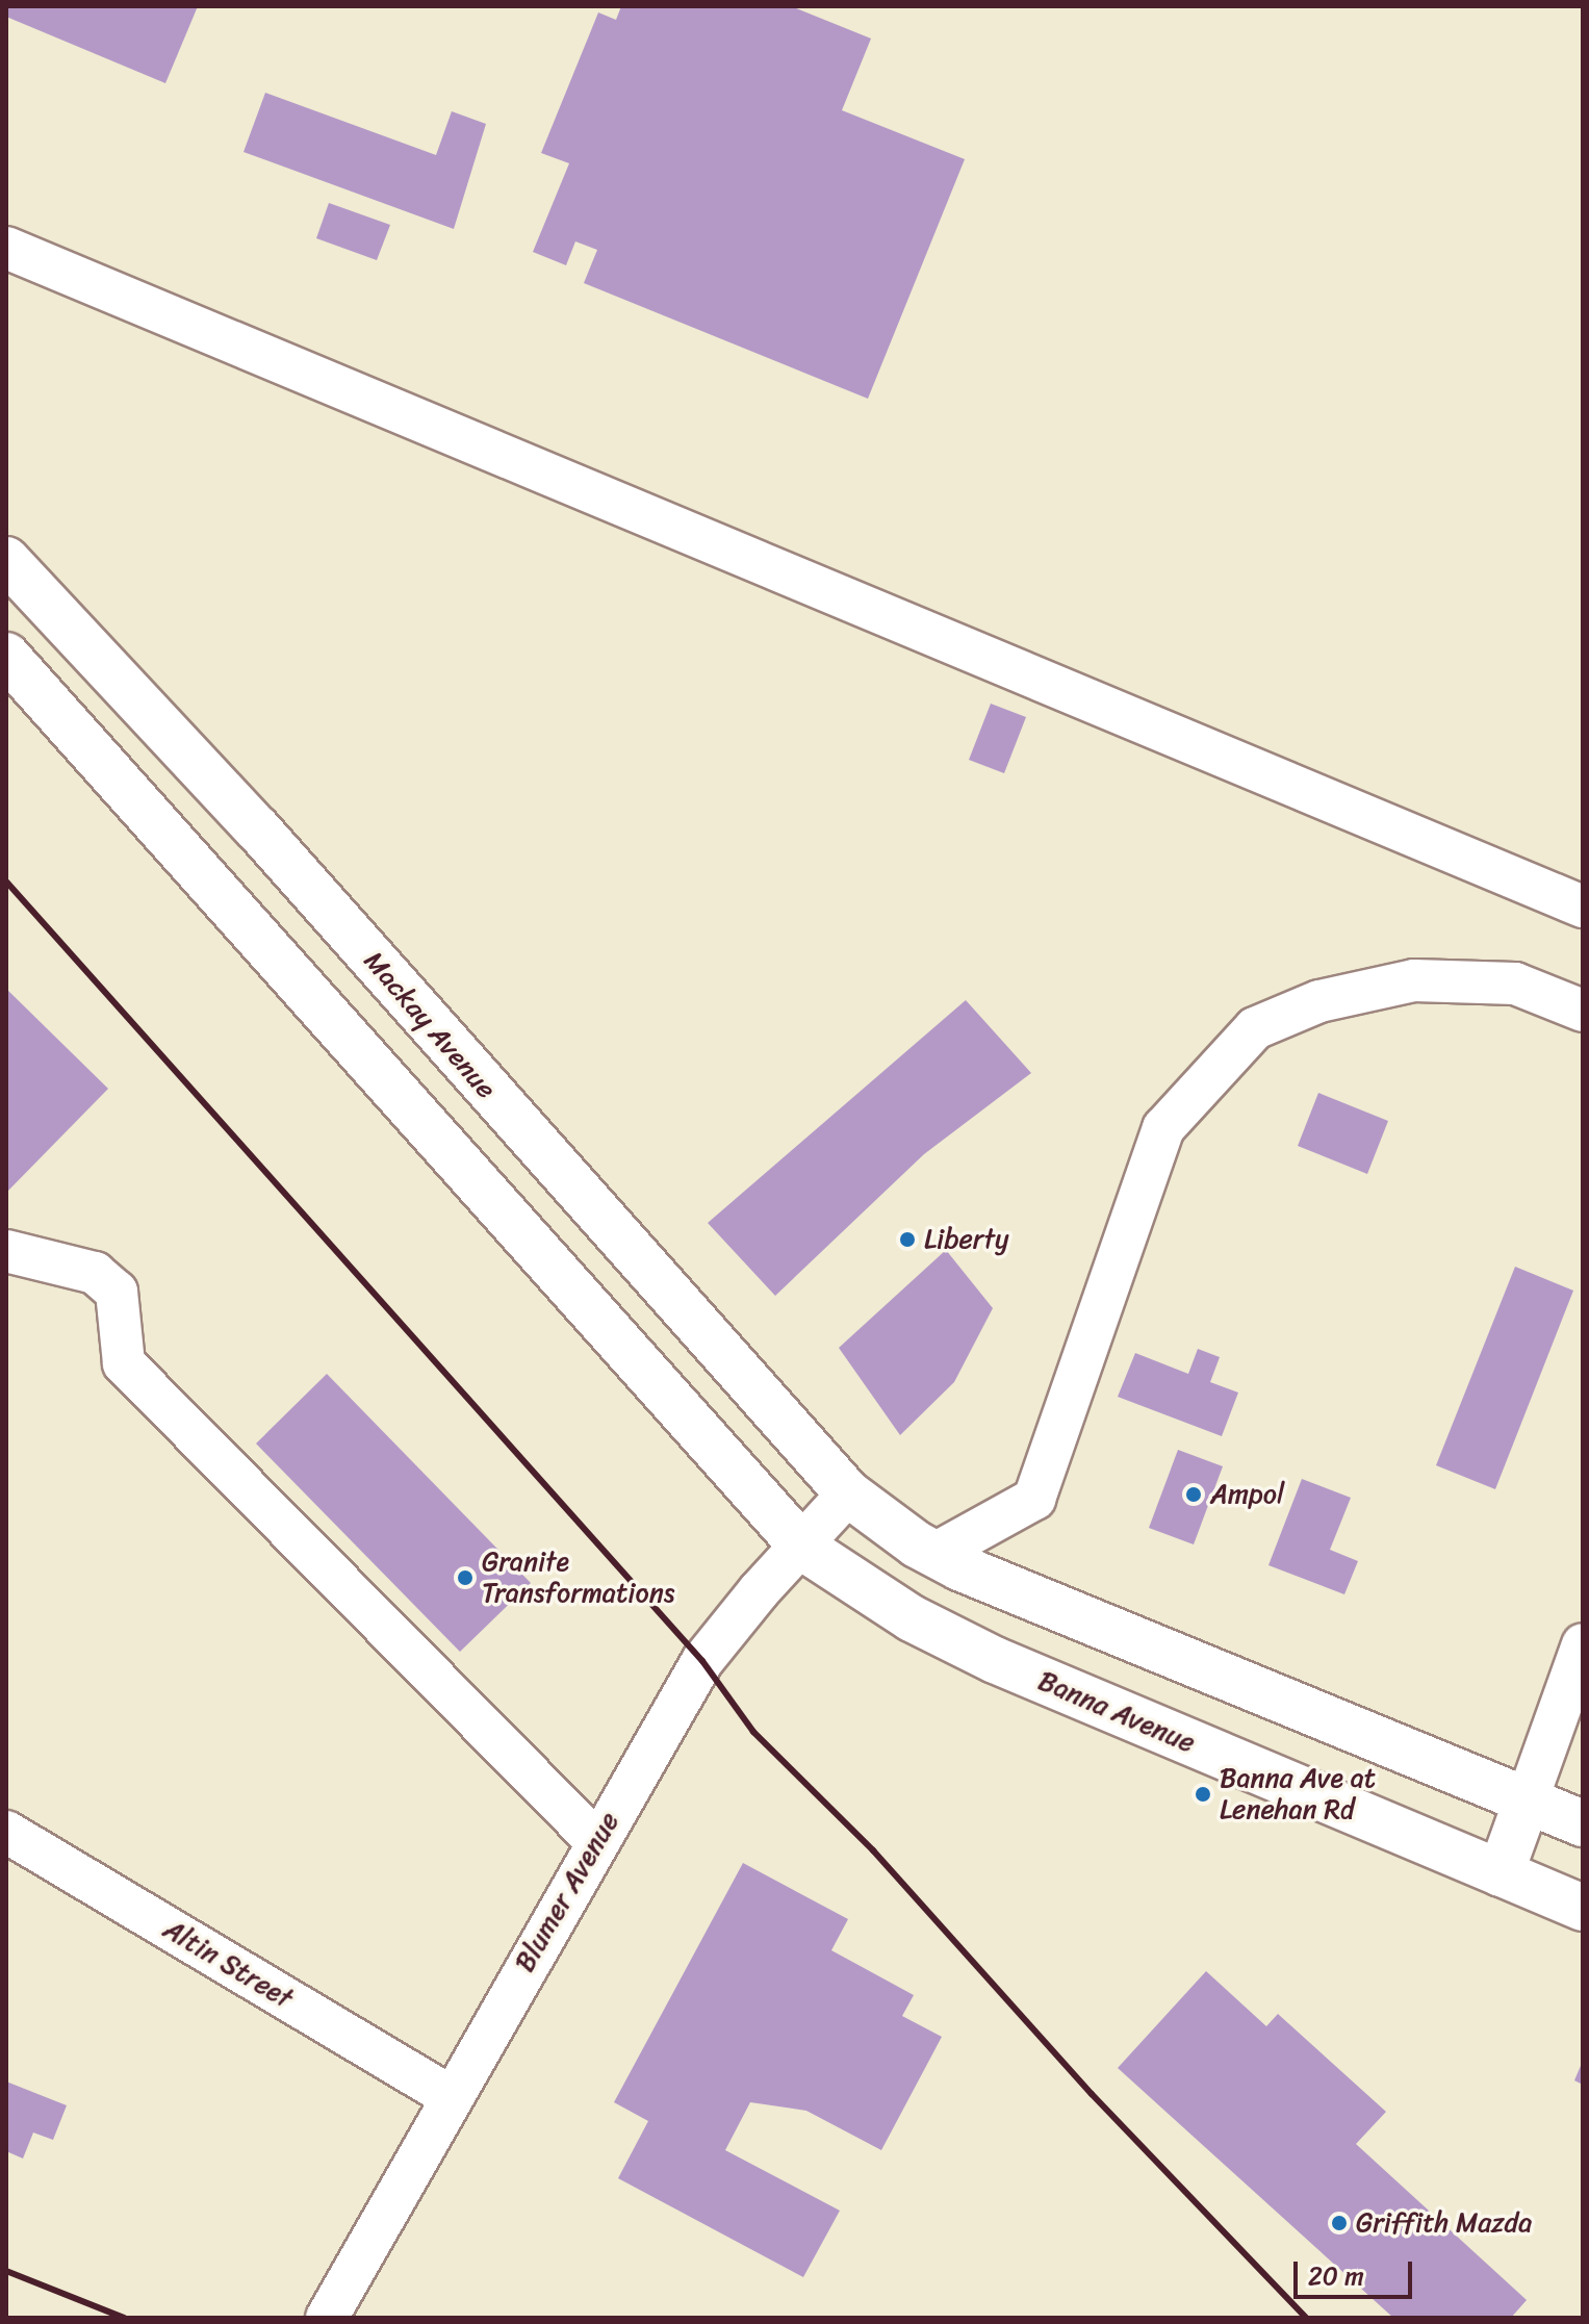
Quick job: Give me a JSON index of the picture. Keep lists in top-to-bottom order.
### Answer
{
  "streets": {
    "main road": ["Mackay Avenue", "Banna Avenue"],
    "street": ["Blumer Avenue", "Altin Street"]
  },
  "crossings": [
    ["Mackay Avenue", "Blumer Avenue"],
    ["Banna Avenue", "Blumer Avenue"],
    ["Blumer Avenue", "Altin Street"]
  ],
  "places": [
    "Liberty",
    "Ampol",
    "Granite Transformations",
    "Banna Ave at Lenehan Rd",
    "Griffith Mazda"
  ],
  "scale_bar": "20 m"
}
